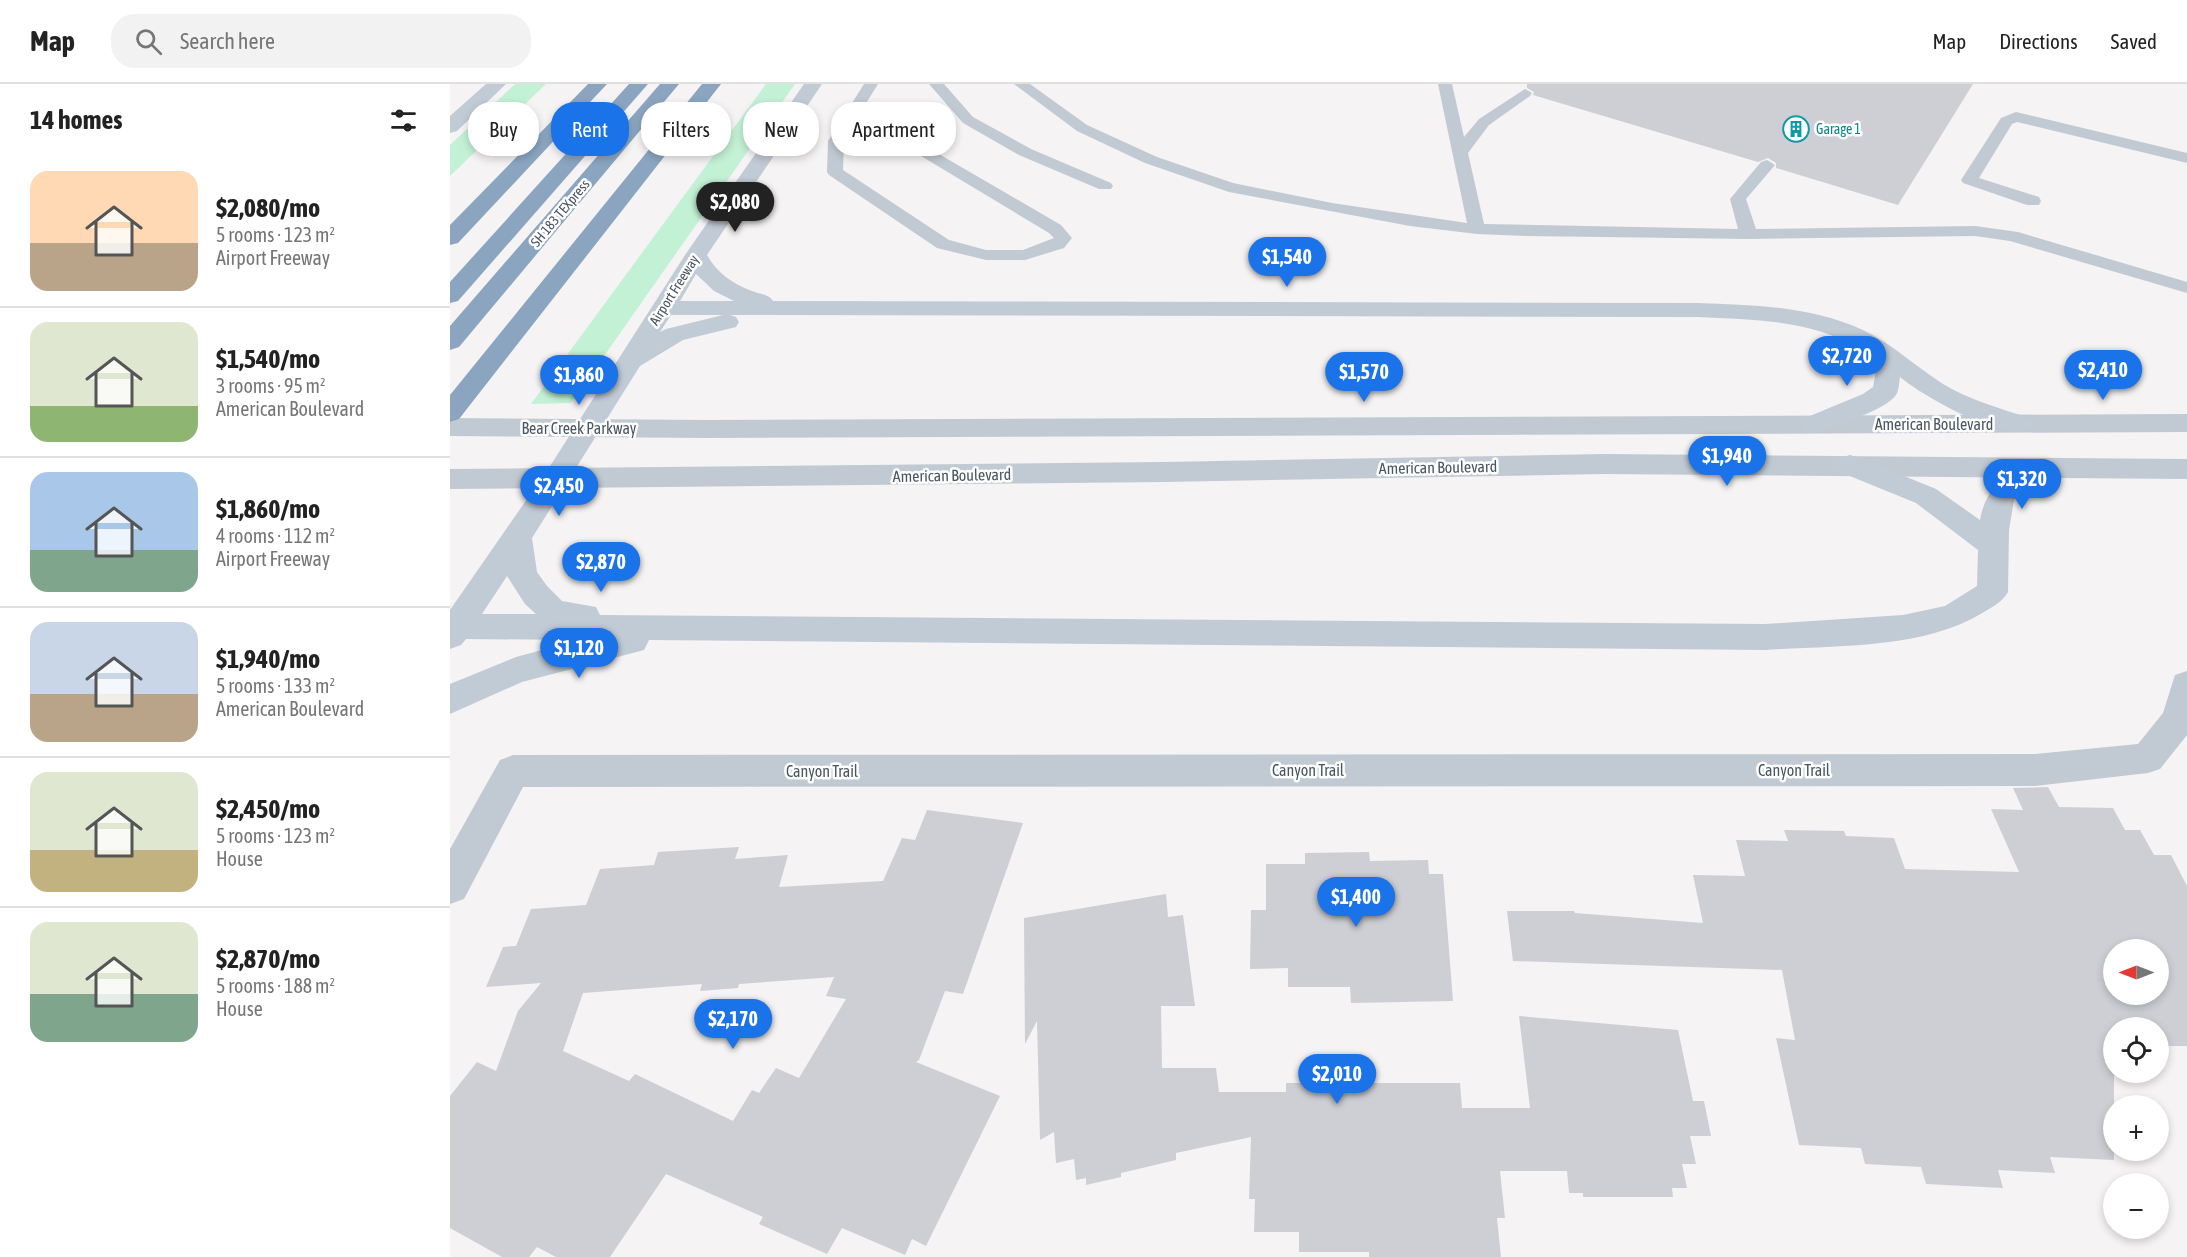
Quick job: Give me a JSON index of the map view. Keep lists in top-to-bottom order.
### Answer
{
  "streets": {
    "highway": ["SH 183 TEXpress"],
    "main road": ["Airport Freeway"],
    "street": ["American Boulevard", "Bear Creek Parkway", "Canyon Trail"]
  },
  "crossings": [
    ["American Boulevard", "Bear Creek Parkway"]
  ],
  "places": {
    "building": ["Garage 1"]
  },
  "north": "left",
  "page": {
    "header": "Map",
    "search": "Search here",
    "nav": ["Map", "Directions", "Saved"],
    "heading": "14 homes",
    "chip": [
      "Buy",
      "Rent",
      "Filters",
      "New",
      "Apartment"
    ],
    "list": [
      {
        "name": "$2,080/mo",
        "note": "5 rooms · 123 m² · Airport Freeway"
      },
      {
        "name": "$1,540/mo",
        "note": "3 rooms · 95 m² · American Boulevard"
      },
      {
        "name": "$1,860/mo",
        "note": "4 rooms · 112 m² · Airport Freeway"
      },
      {
        "name": "$1,940/mo",
        "note": "5 rooms · 133 m² · American Boulevard"
      },
      {
        "name": "$2,450/mo",
        "note": "5 rooms · 123 m² · House"
      },
      {
        "name": "$2,870/mo",
        "note": "5 rooms · 188 m² · House"
      }
    ],
    "price": [
      "$2,080",
      "$1,540",
      "$2,720",
      "$2,410",
      "$1,570",
      "$1,860",
      "$1,940",
      "$1,320",
      "$2,450",
      "$2,870",
      "$1,120",
      "$1,400",
      "$2,170",
      "$2,010"
    ],
    "map_buttons": ["+", "−"]
  }
}
